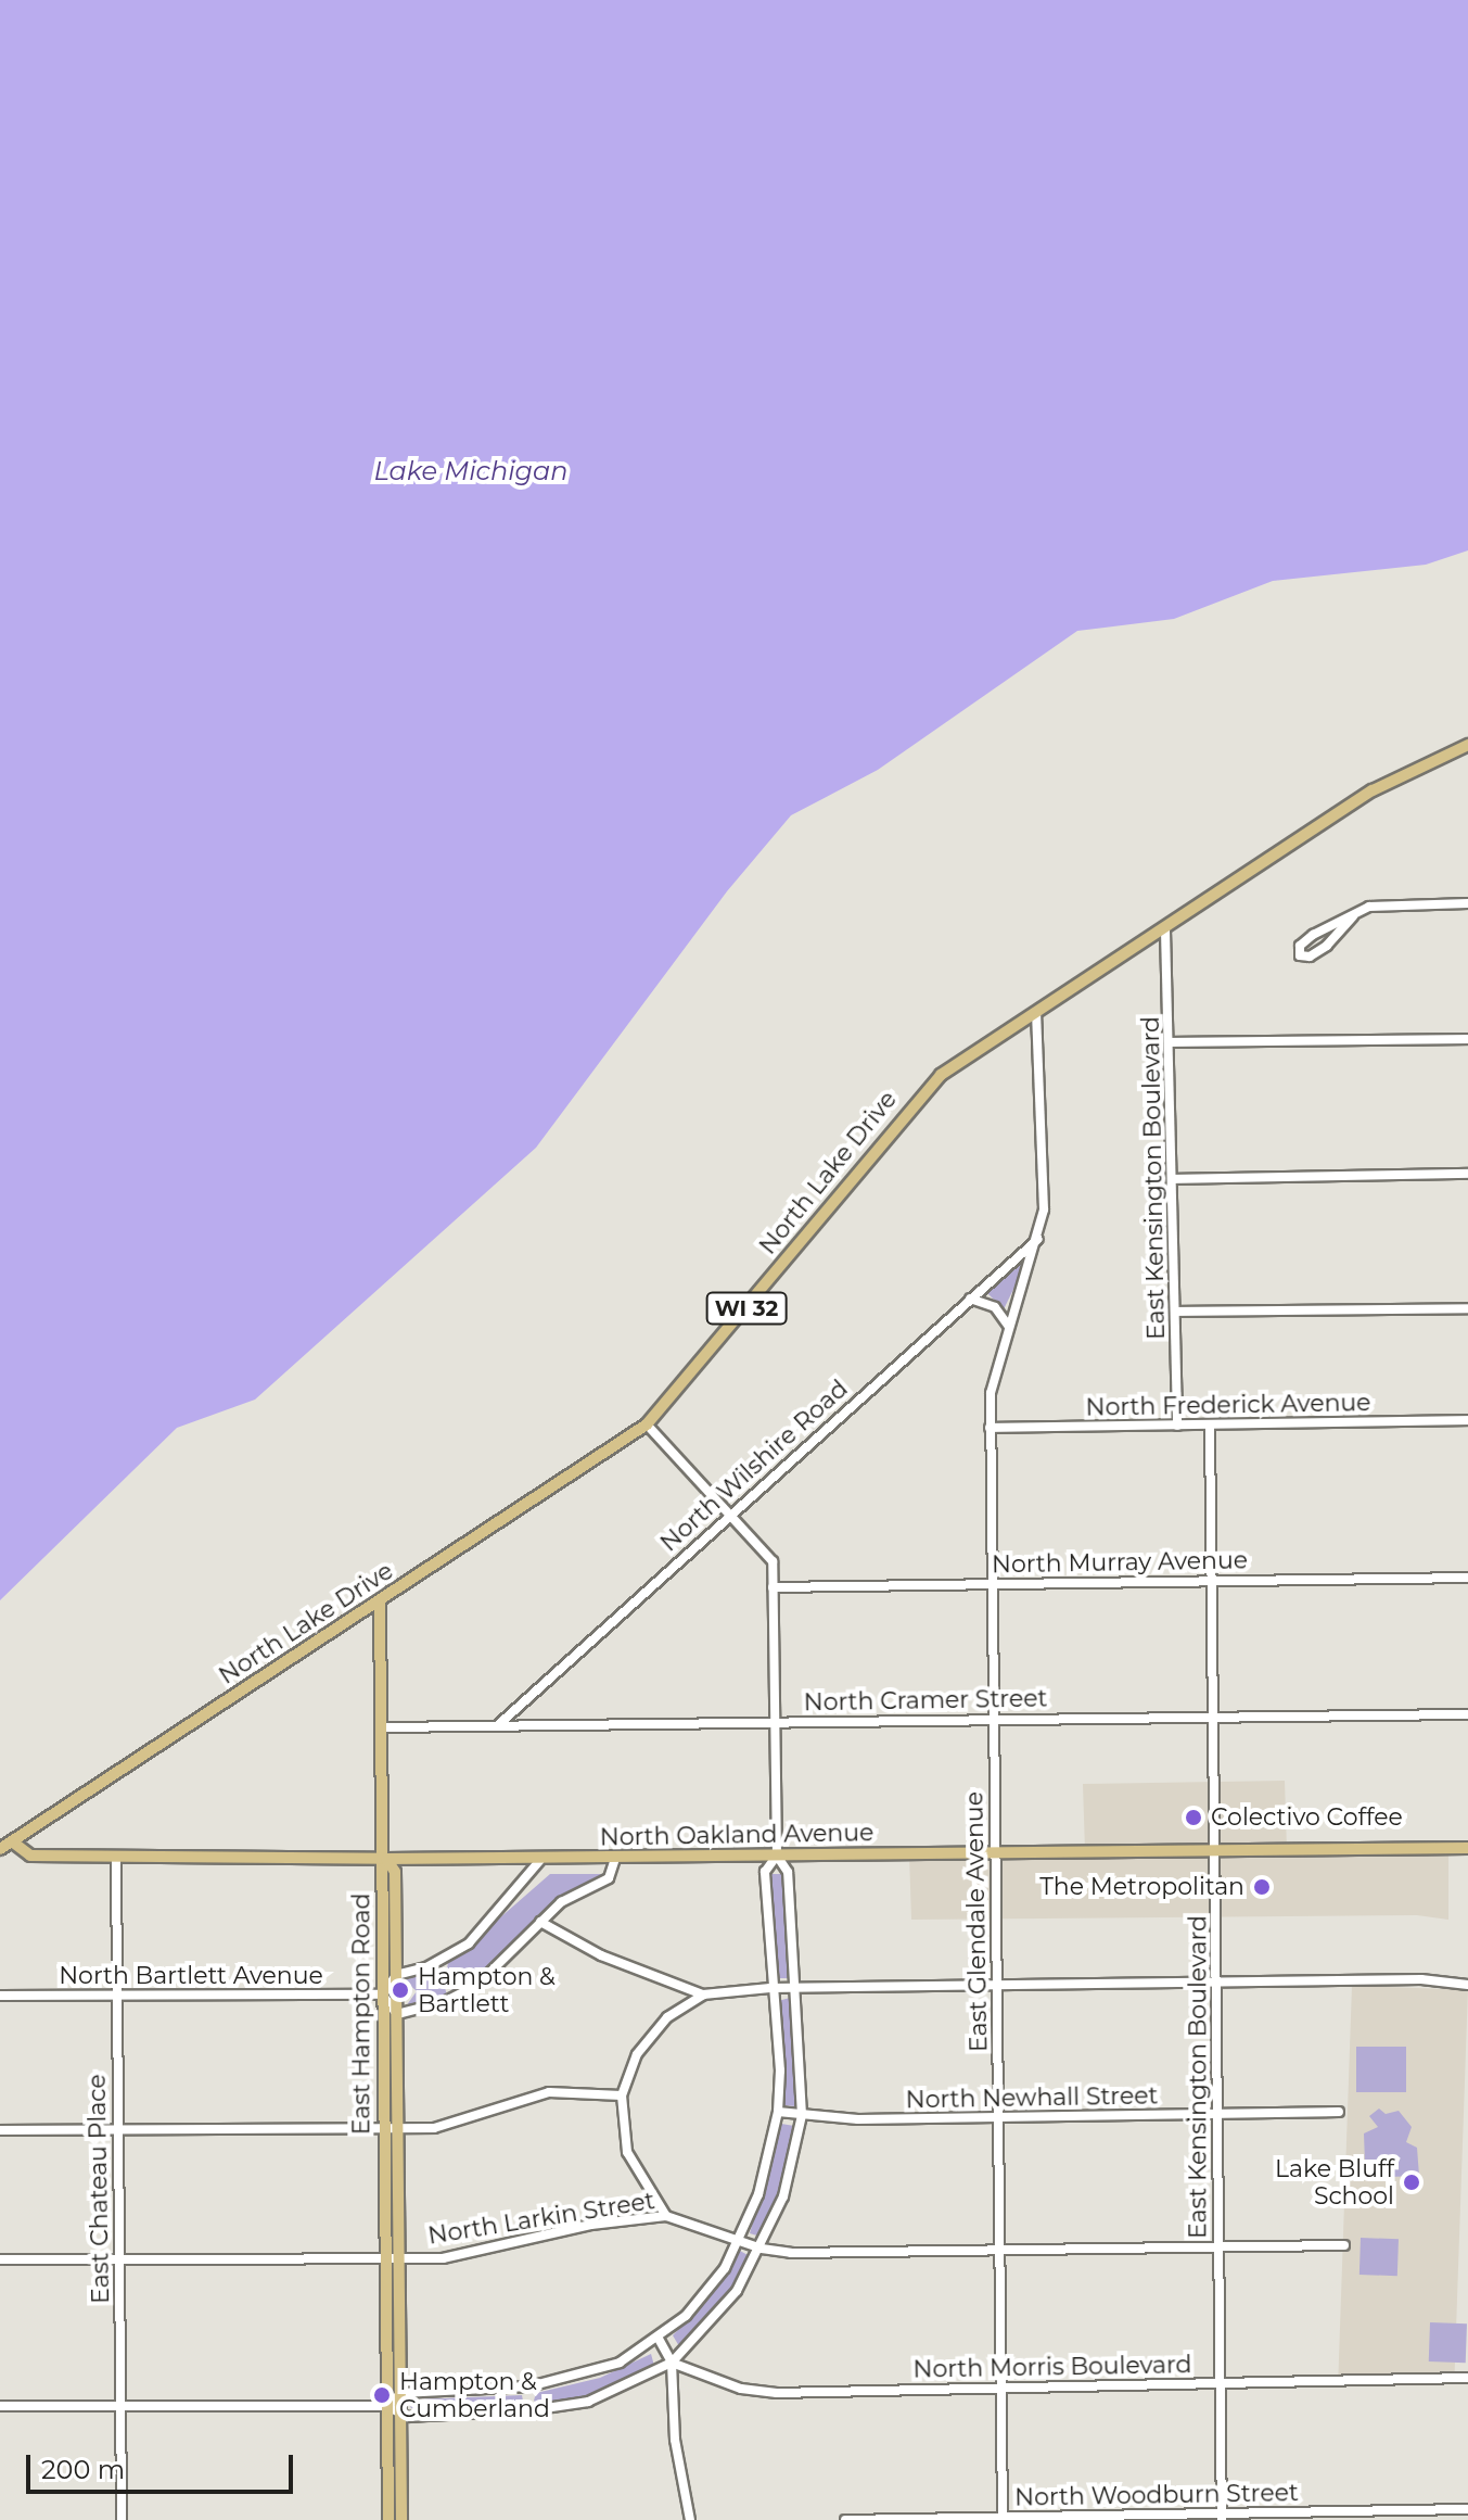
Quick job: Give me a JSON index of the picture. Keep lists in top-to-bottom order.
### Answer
{
  "streets": {
    "main road": [
      "North Lake Drive",
      "WI 32",
      "North Oakland Avenue",
      "East Hampton Road"
    ],
    "street": [
      "East Kensington Boulevard",
      "North Frederick Avenue",
      "North Wilshire Road",
      "North Murray Avenue",
      "North Cramer Street",
      "East Glendale Avenue",
      "North Bartlett Avenue",
      "North Newhall Street",
      "East Chateau Place",
      "North Larkin Street",
      "North Morris Boulevard",
      "North Woodburn Street"
    ]
  },
  "crossings": [
    ["North Lake Drive", "East Kensington Boulevard"],
    ["North Lake Drive", "North Oakland Avenue"],
    ["North Lake Drive", "East Glendale Avenue"],
    ["East Kensington Boulevard", "North Frederick Avenue"],
    ["East Kensington Boulevard", "North Murray Avenue"],
    ["East Kensington Boulevard", "North Cramer Street"],
    ["East Kensington Boulevard", "North Oakland Avenue"],
    ["East Kensington Boulevard", "North Newhall Street"],
    ["East Kensington Boulevard", "North Larkin Street"],
    ["East Kensington Boulevard", "North Morris Boulevard"],
    ["East Kensington Boulevard", "North Woodburn Street"],
    ["North Frederick Avenue", "East Glendale Avenue"],
    ["North Wilshire Road", "North Cramer Street"],
    ["North Wilshire Road", "East Glendale Avenue"],
    ["North Murray Avenue", "East Glendale Avenue"],
    ["North Cramer Street", "East Glendale Avenue"],
    ["North Oakland Avenue", "East Glendale Avenue"],
    ["North Oakland Avenue", "East Hampton Road"],
    ["North Oakland Avenue", "East Chateau Place"],
    ["East Glendale Avenue", "North Newhall Street"],
    ["East Glendale Avenue", "North Larkin Street"],
    ["East Glendale Avenue", "North Morris Boulevard"],
    ["East Glendale Avenue", "North Woodburn Street"],
    ["North Bartlett Avenue", "East Hampton Road"],
    ["North Bartlett Avenue", "East Chateau Place"],
    ["East Hampton Road", "North Larkin Street"],
    ["East Chateau Place", "North Larkin Street"]
  ],
  "water": ["Lake Michigan"],
  "places": [
    "Colectivo Coffee",
    "The Metropolitan",
    "Hampton & Bartlett",
    "Lake Bluff School",
    "Hampton & Cumberland"
  ],
  "scale_bar": "200 m"
}
